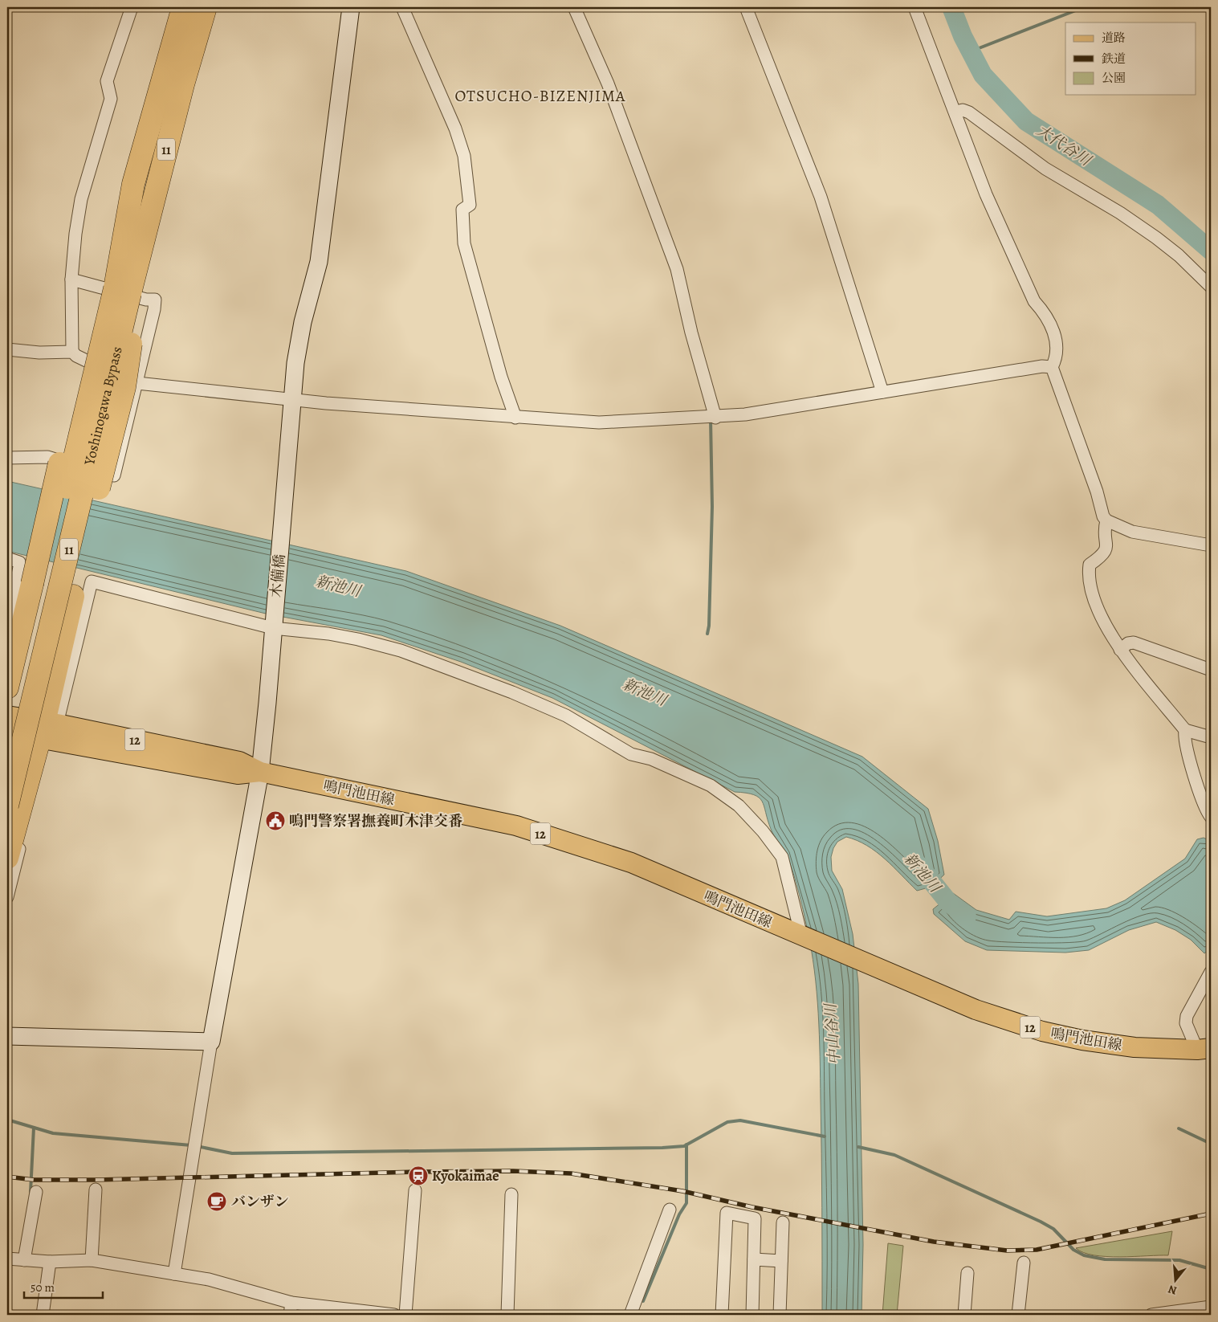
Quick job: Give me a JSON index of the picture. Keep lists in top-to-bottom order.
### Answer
{
  "streets": {
    "highway": ["11", "Yoshinogawa Bypass"],
    "main road": ["12", "鳴門池田線"],
    "street": ["木備橋"]
  },
  "crossings": [
    ["11", "Yoshinogawa Bypass"],
    ["11", "鳴門池田線"],
    ["木備橋", "鳴門池田線"]
  ],
  "districts": ["OTSUCHO-BIZENJIMA"],
  "water": ["大代谷川", "新池川", "中山谷川"],
  "places": {
    "public building": ["鳴門警察署撫養町木津交番"],
    "station": ["Kyokaimae"],
    "cafe": ["バンザン"]
  },
  "legend": ["道路", "鉄道", "公園"],
  "scale_bar": "50 m",
  "north": "bottom"
}
